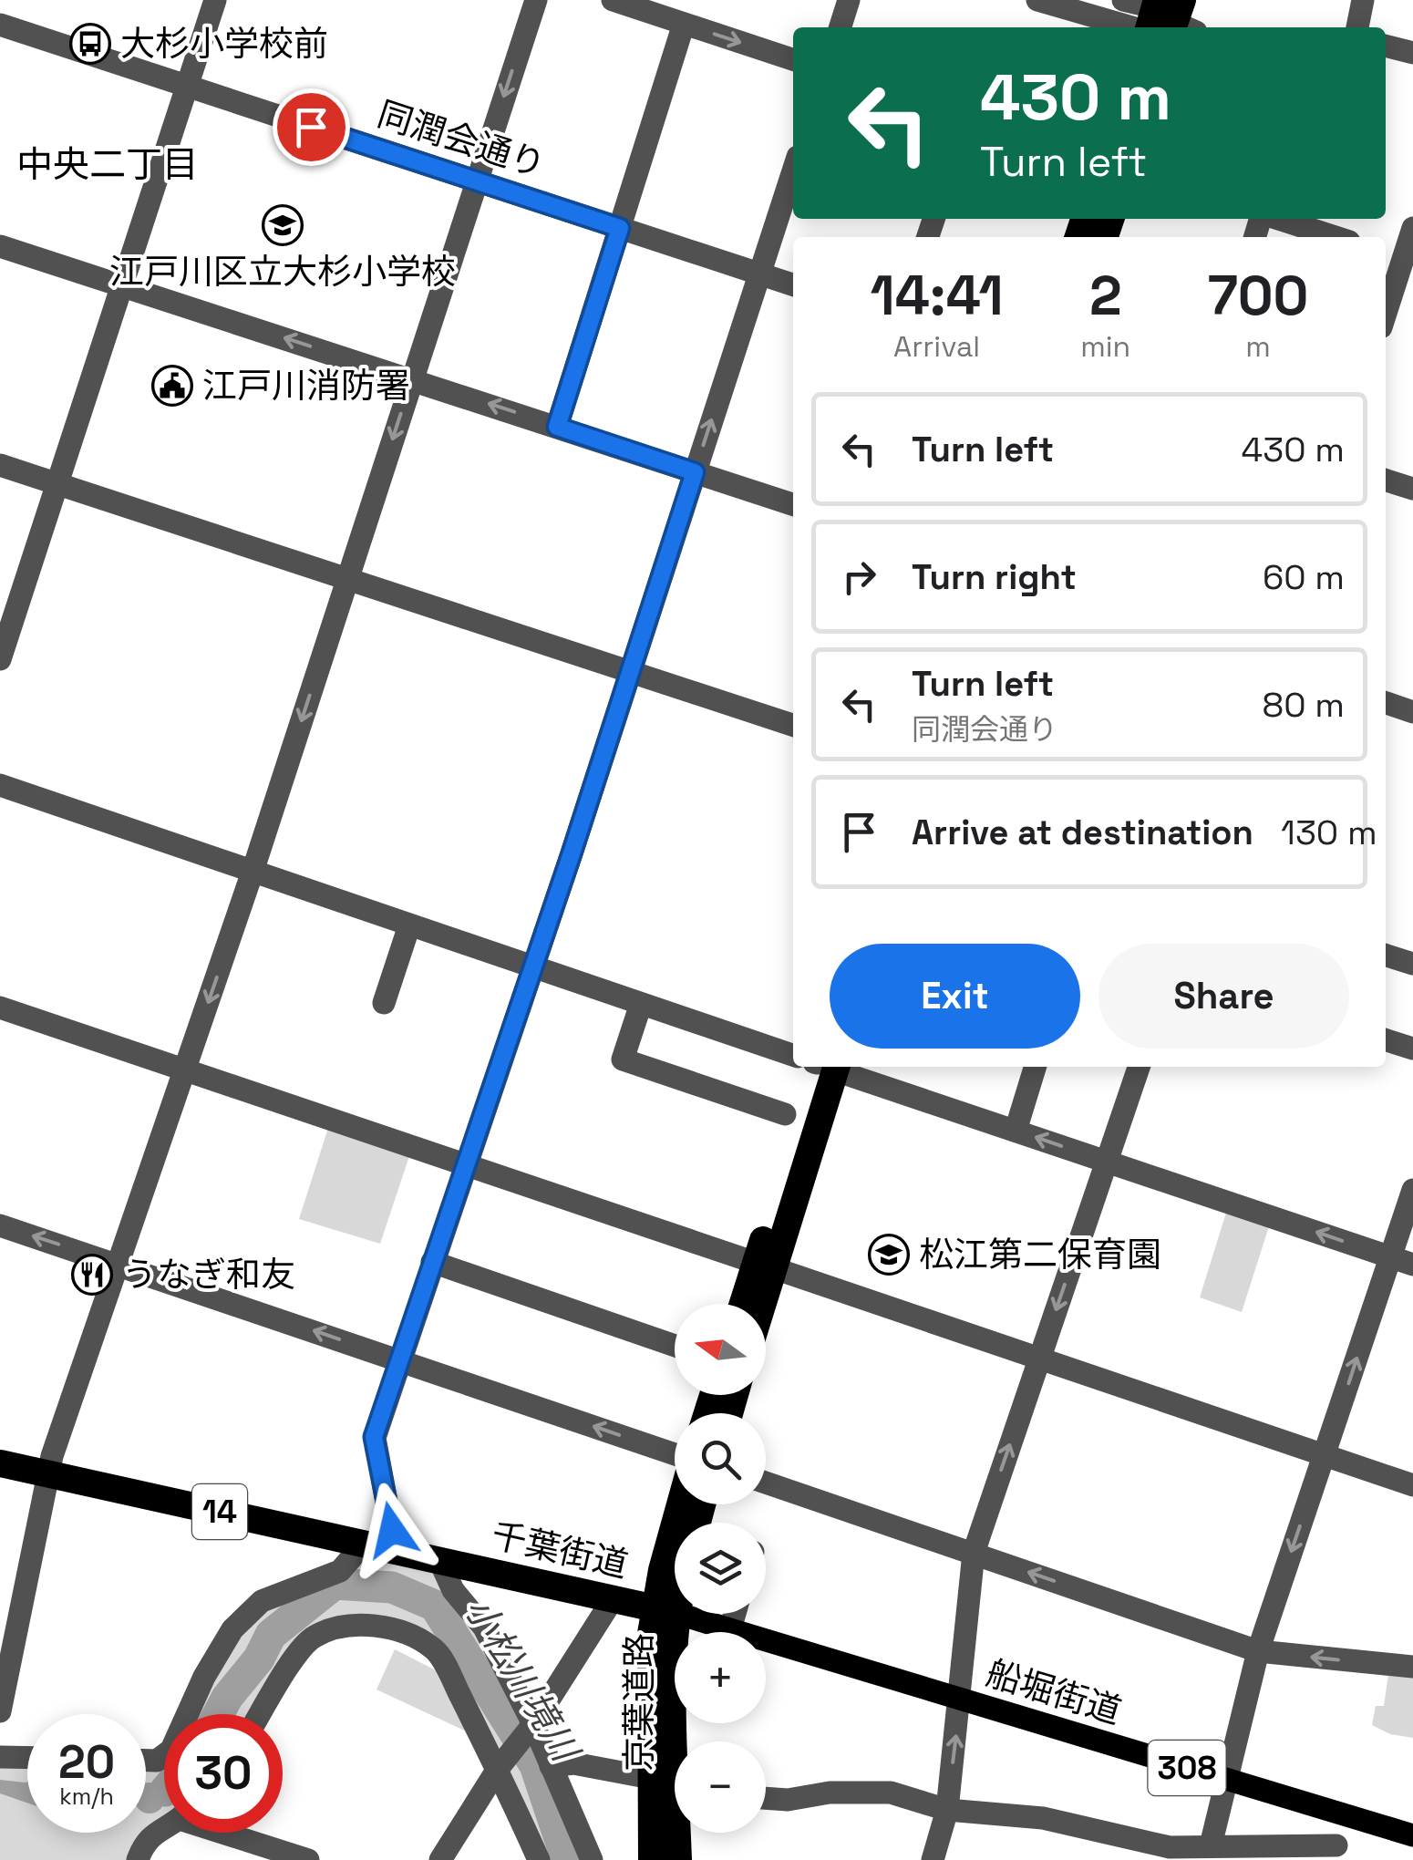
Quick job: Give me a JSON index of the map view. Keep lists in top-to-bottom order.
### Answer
{
  "streets": {
    "highway": ["14", "千葉街道", "京葉道路"],
    "main road": ["船堀街道", "308"],
    "street": ["同潤会通り"]
  },
  "crossings": [
    ["千葉街道", "船堀街道"],
    ["千葉街道", "京葉道路"],
    ["船堀街道", "京葉道路"]
  ],
  "districts": ["中央二丁目"],
  "water": ["小松川境川"],
  "places": {
    "bus stop": ["大杉小学校前"],
    "school or university": ["江戸川区立大杉小学校", "松江第二保育園"],
    "public building": ["江戸川消防署"],
    "restaurant": ["うなぎ和友"]
  },
  "north": "left",
  "page": {
    "turn": ["430 m", "Turn left"],
    "eta": [
      "14:41",
      "Arrival",
      "2",
      "min",
      "700",
      "m"
    ],
    "list": [
      {
        "name": "Turn left",
        "value": "430 m"
      },
      {
        "name": "Turn right",
        "value": "60 m"
      },
      {
        "name": "Turn left",
        "note": "同潤会通り",
        "value": "80 m"
      },
      {
        "name": "Arrive at destination",
        "value": "130 m"
      }
    ],
    "buttons": ["Exit", "Share"],
    "map_buttons": ["+", "−"],
    "speed": "20 km/h",
    "limit": "30"
  }
}
